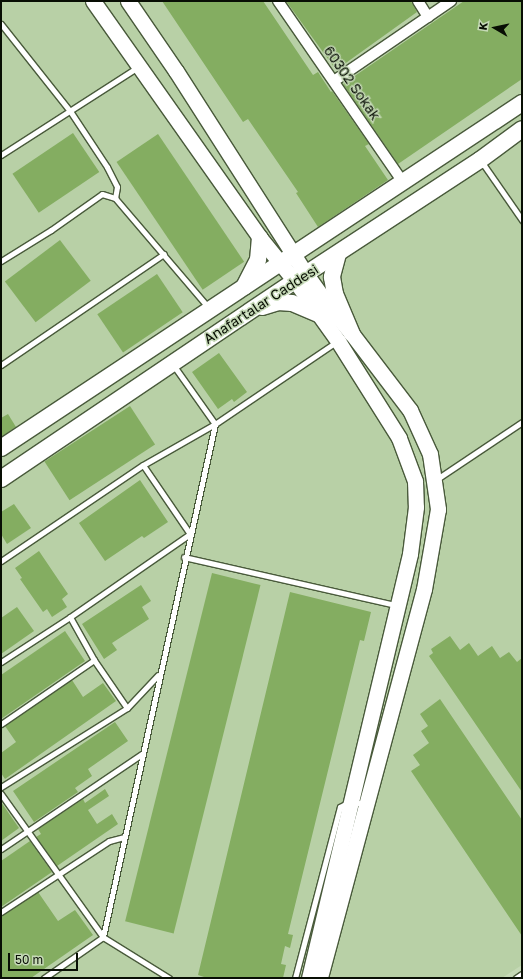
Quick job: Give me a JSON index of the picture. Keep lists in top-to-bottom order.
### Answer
{
  "streets": {
    "main road": ["Anafartalar Caddesi"],
    "street": ["60302 Sokak"]
  },
  "crossings": [
    ["60302 Sokak", "Anafartalar Caddesi"]
  ],
  "scale_bar": "50 m",
  "north": "left"
}
